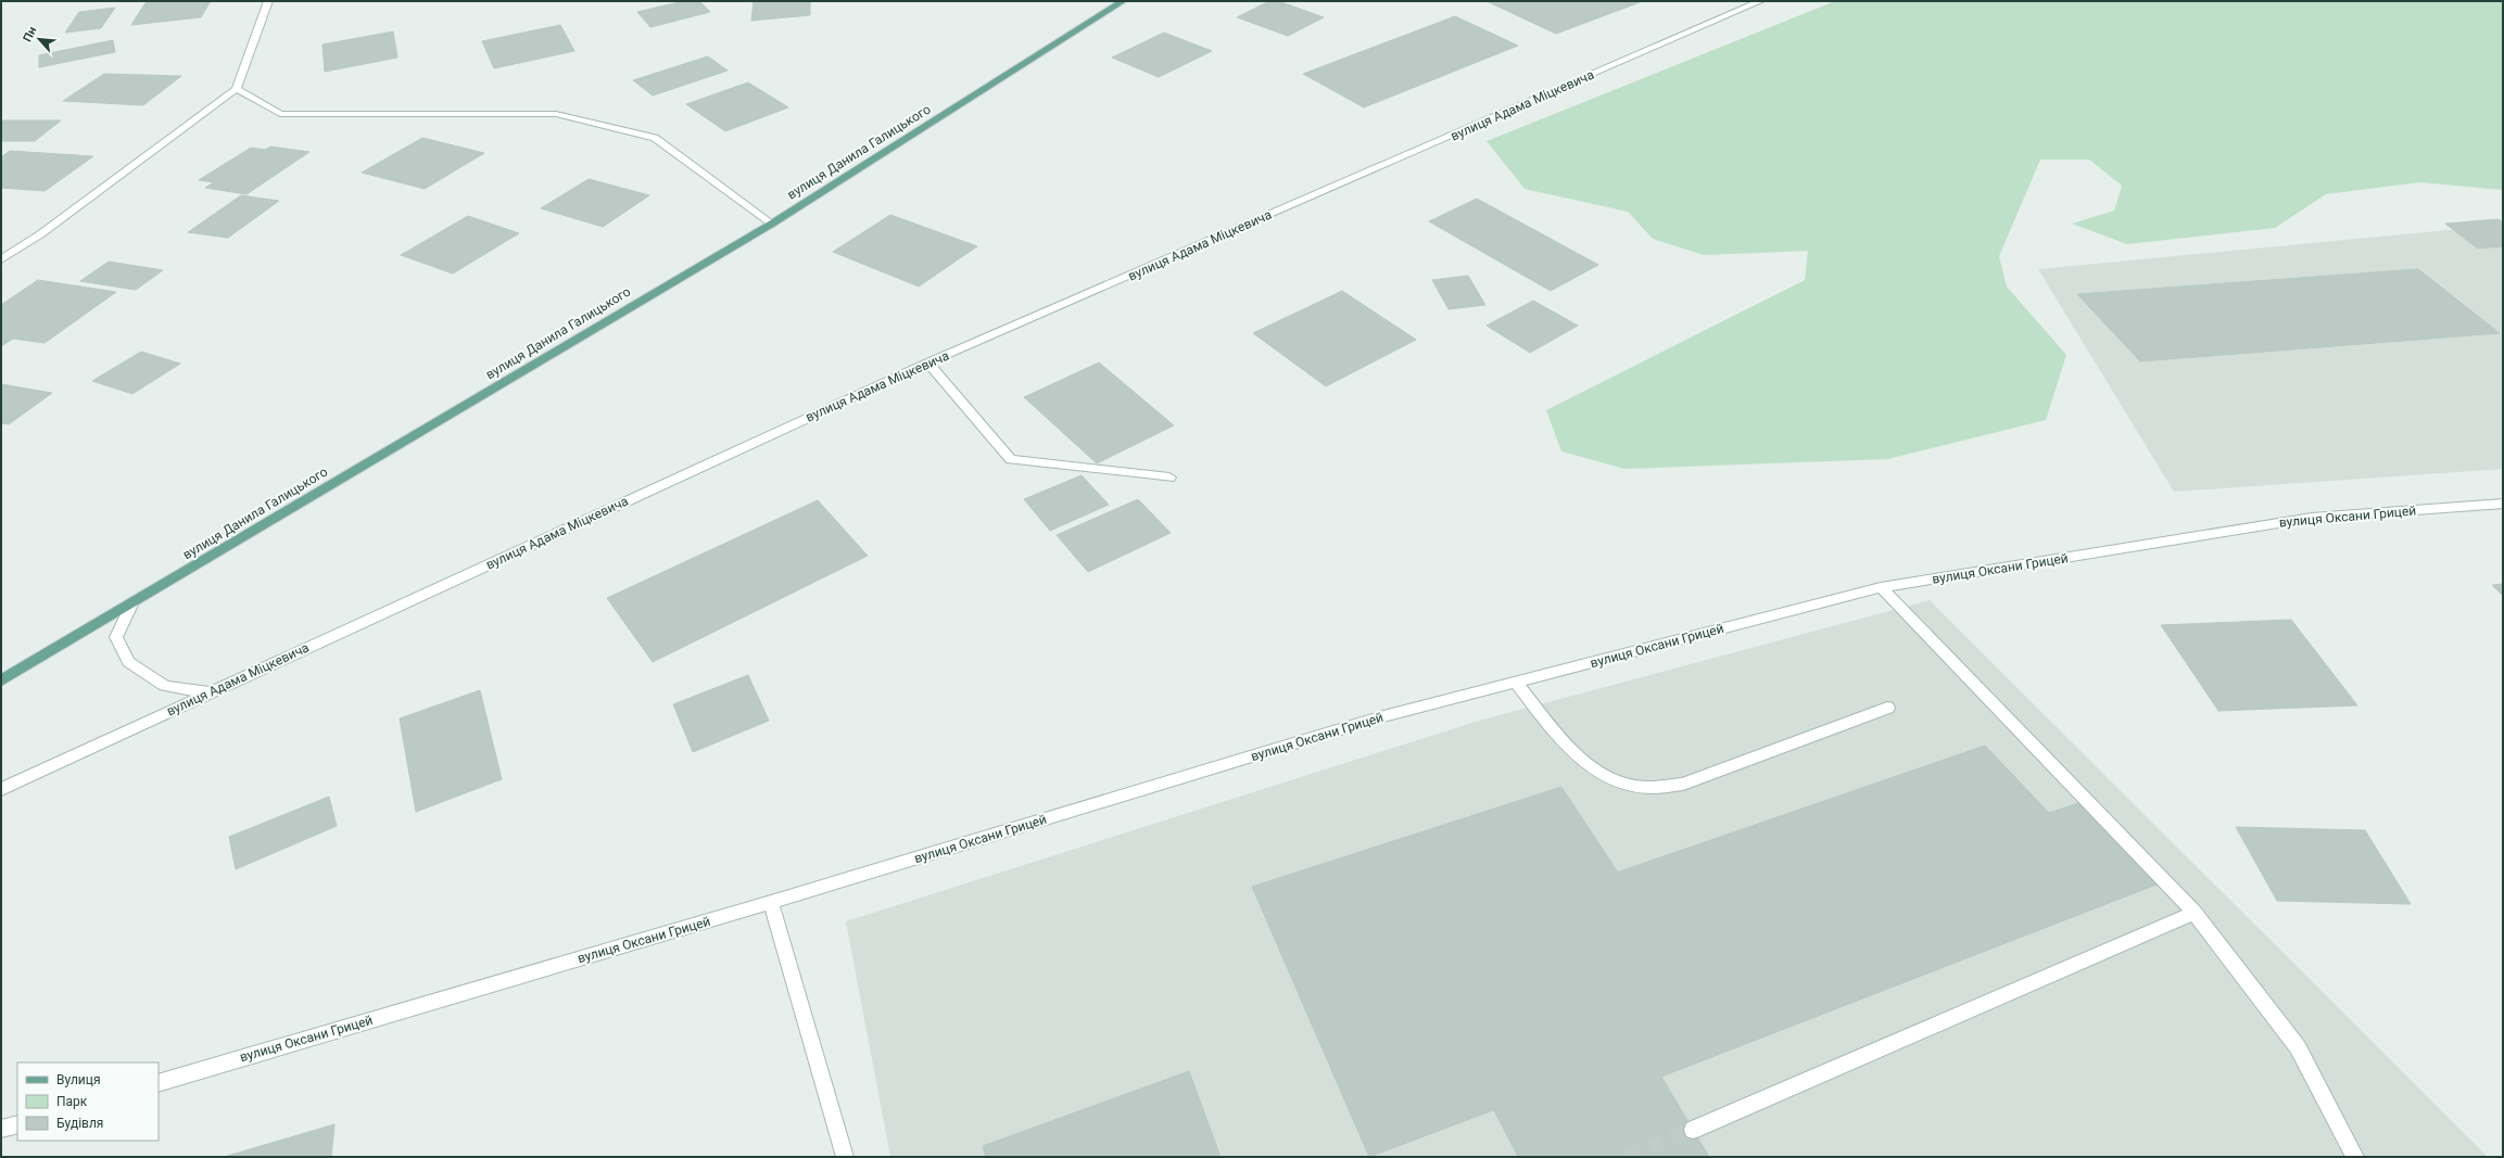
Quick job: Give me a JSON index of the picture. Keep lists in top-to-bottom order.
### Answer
{
  "streets": {
    "main road": ["вулиця Данила Галицького"],
    "street": ["вулиця Адама Міцкевича", "вулиця Оксани Грицей"]
  },
  "legend": ["Вулиця", "Парк", "Будівля"],
  "north": "top left"
}
